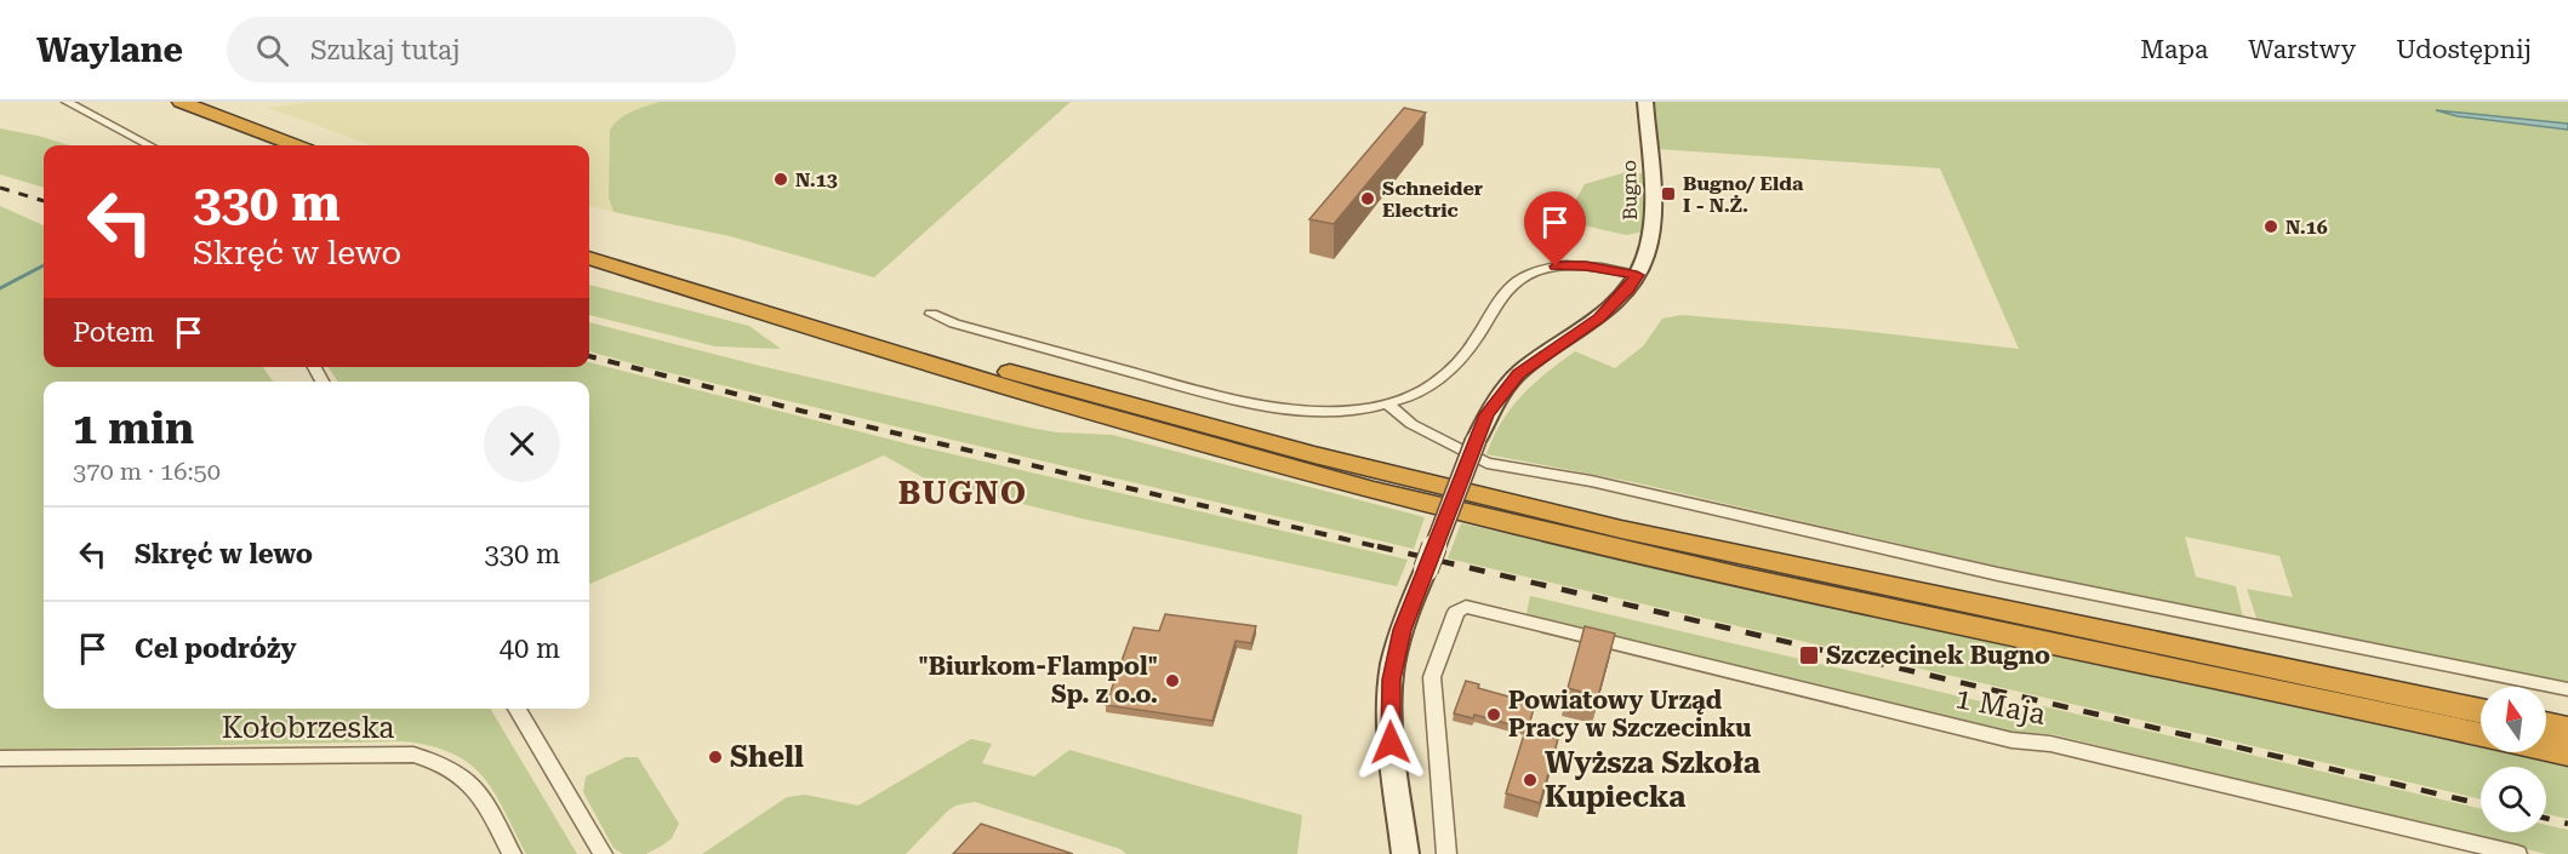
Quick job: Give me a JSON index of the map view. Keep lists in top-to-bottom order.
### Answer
{
  "streets": {
    "street": ["Bugno", "1 Maja", "Kołobrzeska"]
  },
  "districts": ["BUGNO"],
  "places": {
    "other": [
      "N.13",
      "Schneider Electric",
      "N.16",
      "\"Biurkom-Flampol\" Sp. z o.o.",
      "Powiatowy Urząd Pracy w Szczecinku",
      "Shell",
      "Wyższa Szkoła Kupiecka"
    ],
    "transit": ["Bugno/ Elda I - N.Ż.", "Szczecinek Bugno"]
  },
  "north": "top",
  "page": {
    "header": "Waylane",
    "search": "Szukaj tutaj",
    "nav": ["Mapa", "Warstwy", "Udostępnij"],
    "turn": ["330 m", "Skręć w lewo"],
    "then": "Potem",
    "heading": ["1 min", "370 m · 16:50"],
    "list": [
      {
        "name": "Skręć w lewo",
        "value": "330 m"
      },
      {
        "name": "Cel podróży",
        "value": "40 m"
      }
    ]
  }
}
